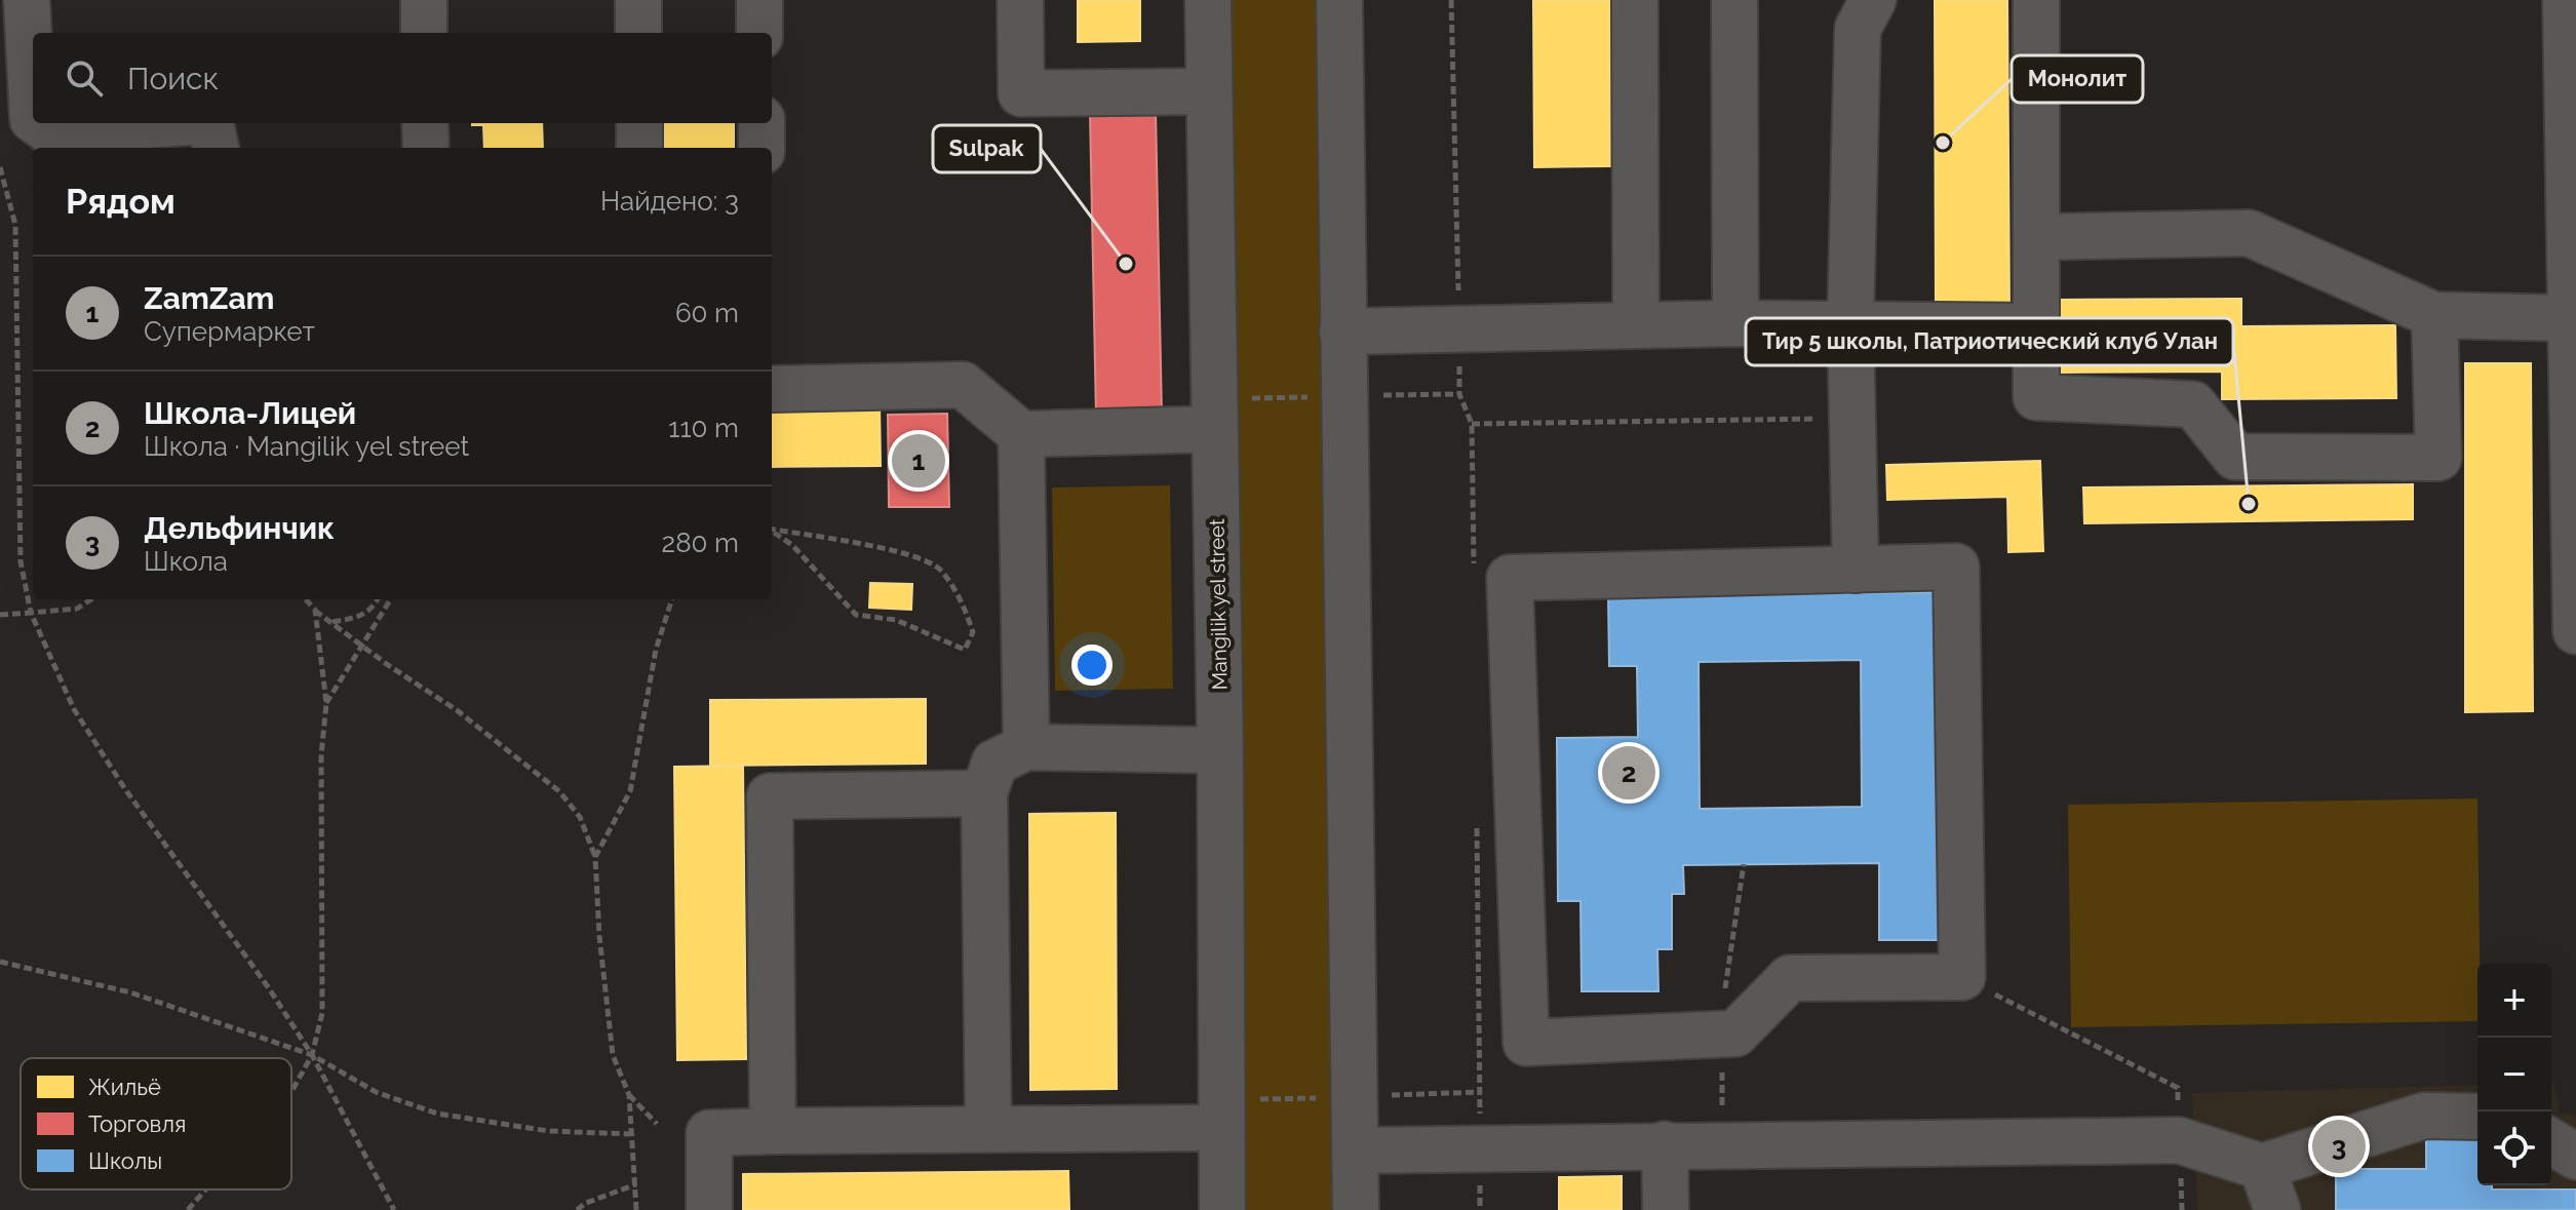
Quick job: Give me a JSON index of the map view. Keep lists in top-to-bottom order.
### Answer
{
  "streets": {
    "street": ["Mangilik yel street"]
  },
  "places": ["Монолит", "Sulpak", "Тир 5 школы, Патриотический клуб Улан"],
  "legend": ["Жильё", "Торговля", "Школы"],
  "page": {
    "search": "Поиск",
    "heading": ["Рядом", "Найдено: 3"],
    "list": [
      {
        "mark": "1",
        "name": "ZamZam",
        "note": "Супермаркет",
        "value": "60 m"
      },
      {
        "mark": "2",
        "name": "Школа-Лицей",
        "note": "Школа · Mangilik yel street",
        "value": "110 m"
      },
      {
        "mark": "3",
        "name": "Дельфинчик",
        "note": "Школа",
        "value": "280 m"
      }
    ],
    "pins": ["1", "2", "3"],
    "map_buttons": ["+", "−"]
  }
}
